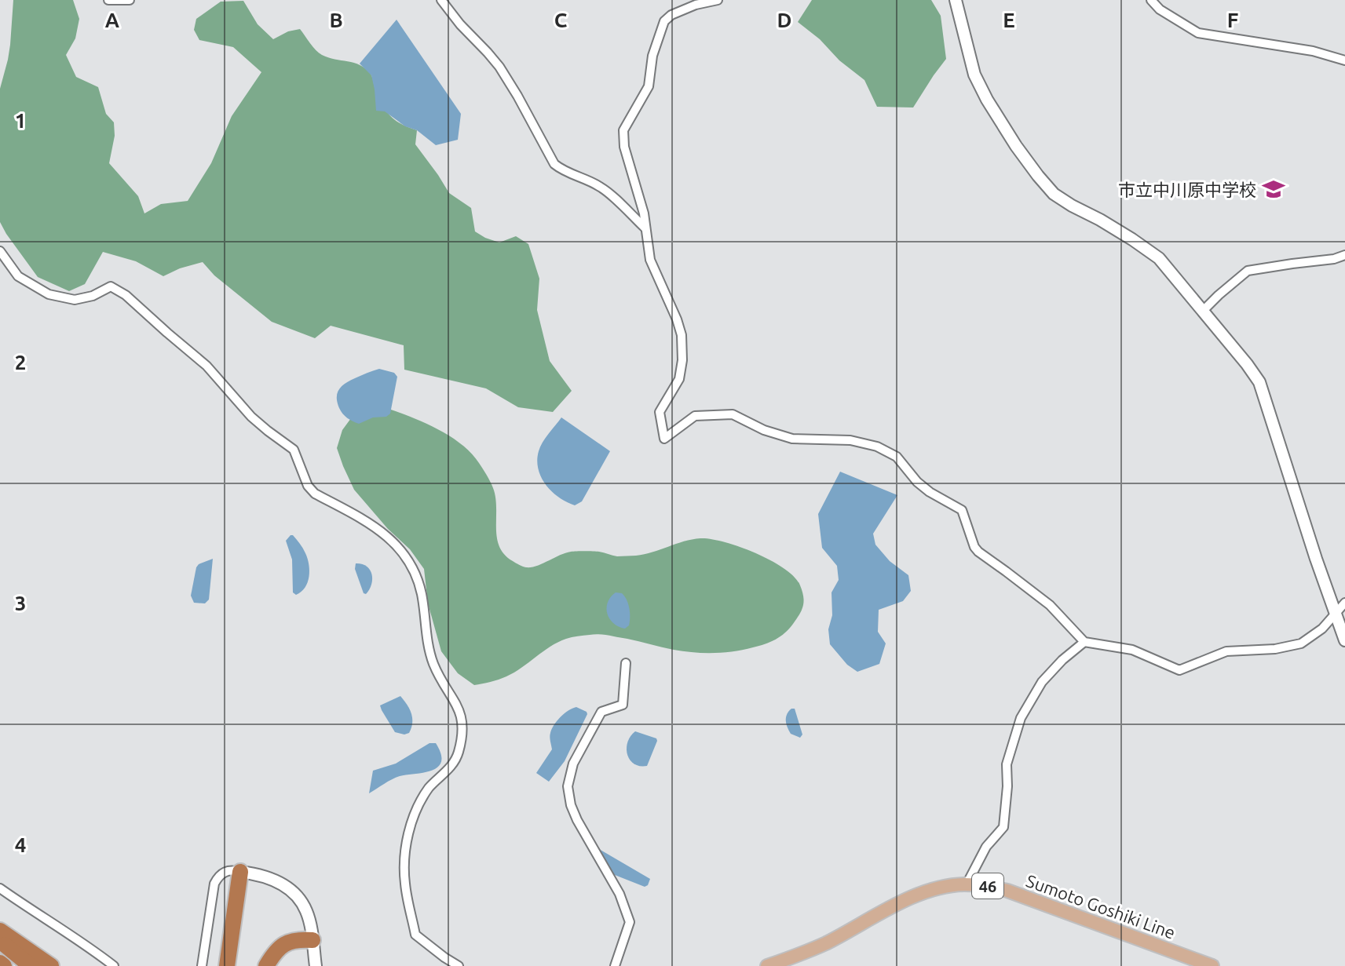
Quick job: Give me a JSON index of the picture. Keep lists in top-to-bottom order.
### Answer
{
  "streets": {
    "main road": ["46", "Sumoto Goshiki Line"]
  },
  "places": {
    "school or university": ["市立中川原中学校"]
  },
  "grid": {
    "columns": [
      "A",
      "B",
      "C",
      "D",
      "E",
      "F"
    ],
    "rows": [
      "1",
      "2",
      "3",
      "4"
    ]
  }
}
